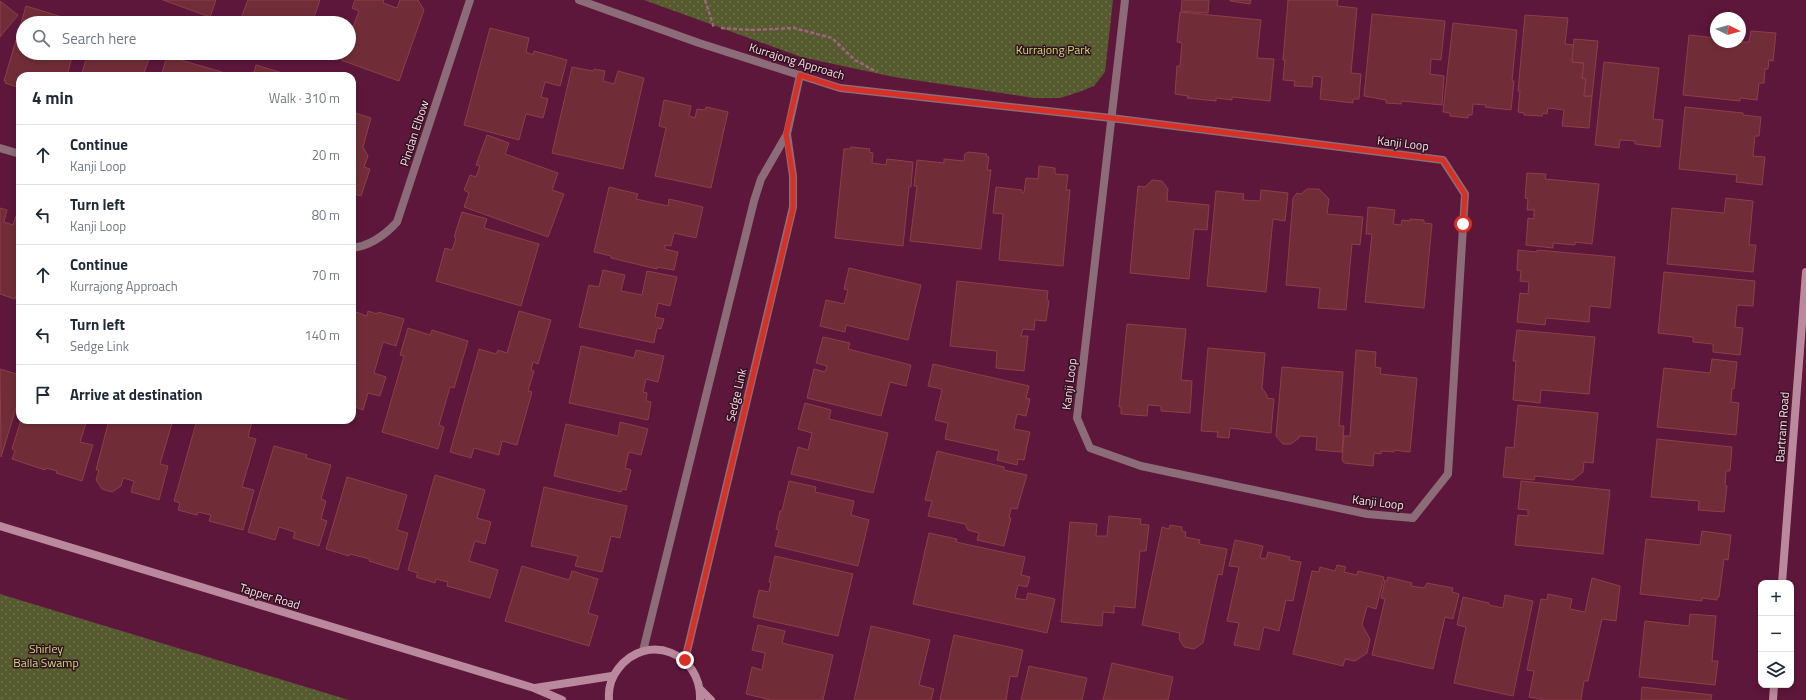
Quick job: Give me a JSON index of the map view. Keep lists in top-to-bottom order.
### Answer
{
  "streets": {
    "street": [
      "Kurrajong Approach",
      "Pindan Elbow",
      "Kanji Loop",
      "Sedge Link",
      "Bartram Road",
      "Tapper Road"
    ]
  },
  "crossings": [
    ["Kurrajong Approach", "Kanji Loop"],
    ["Kurrajong Approach", "Sedge Link"]
  ],
  "parks": ["Kurrajong Park", "Shirley Balla Swamp"],
  "north": "right",
  "page": {
    "search": "Search here",
    "heading": ["4 min", "Walk · 310 m"],
    "list": [
      ["Continue", "Kanji Loop", "20 m"],
      ["Turn left", "Kanji Loop", "80 m"],
      ["Continue", "Kurrajong Approach", "70 m"],
      ["Turn left", "Sedge Link", "140 m"],
      "Arrive at destination"
    ],
    "map_buttons": ["+", "−"]
  }
}
